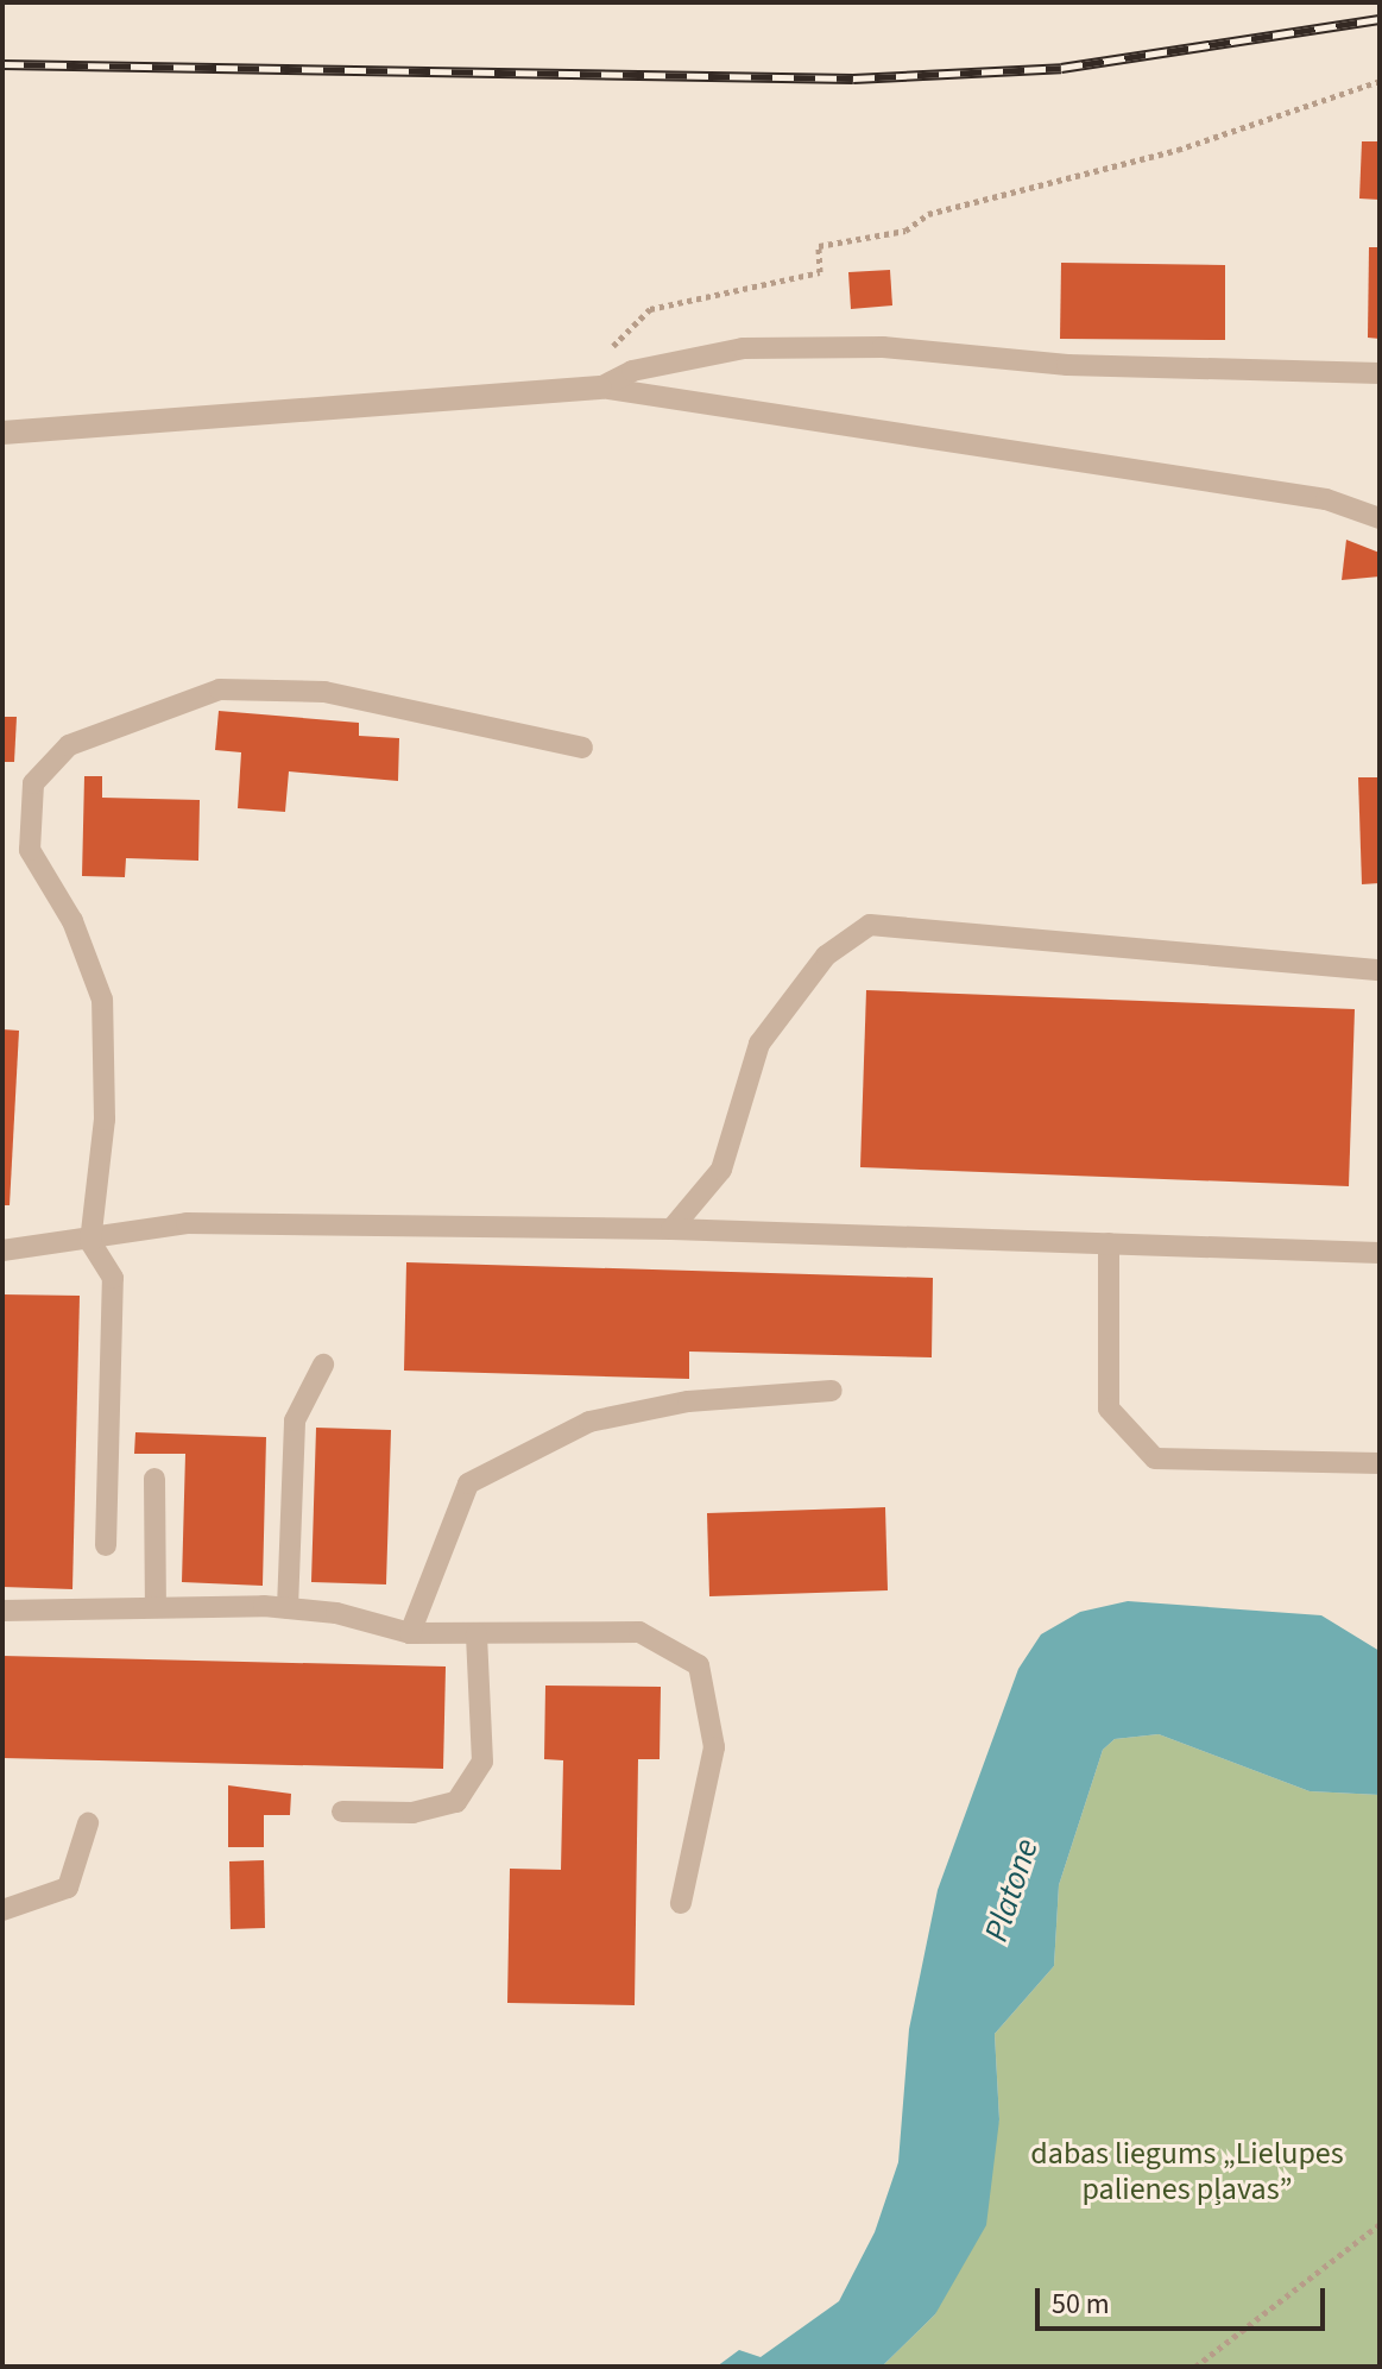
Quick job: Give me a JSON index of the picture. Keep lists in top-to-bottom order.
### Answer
{
  "water": ["Platone"],
  "parks": ["dabas liegums „Lielupes palienes pļavas”"],
  "scale_bar": "50 m"
}
